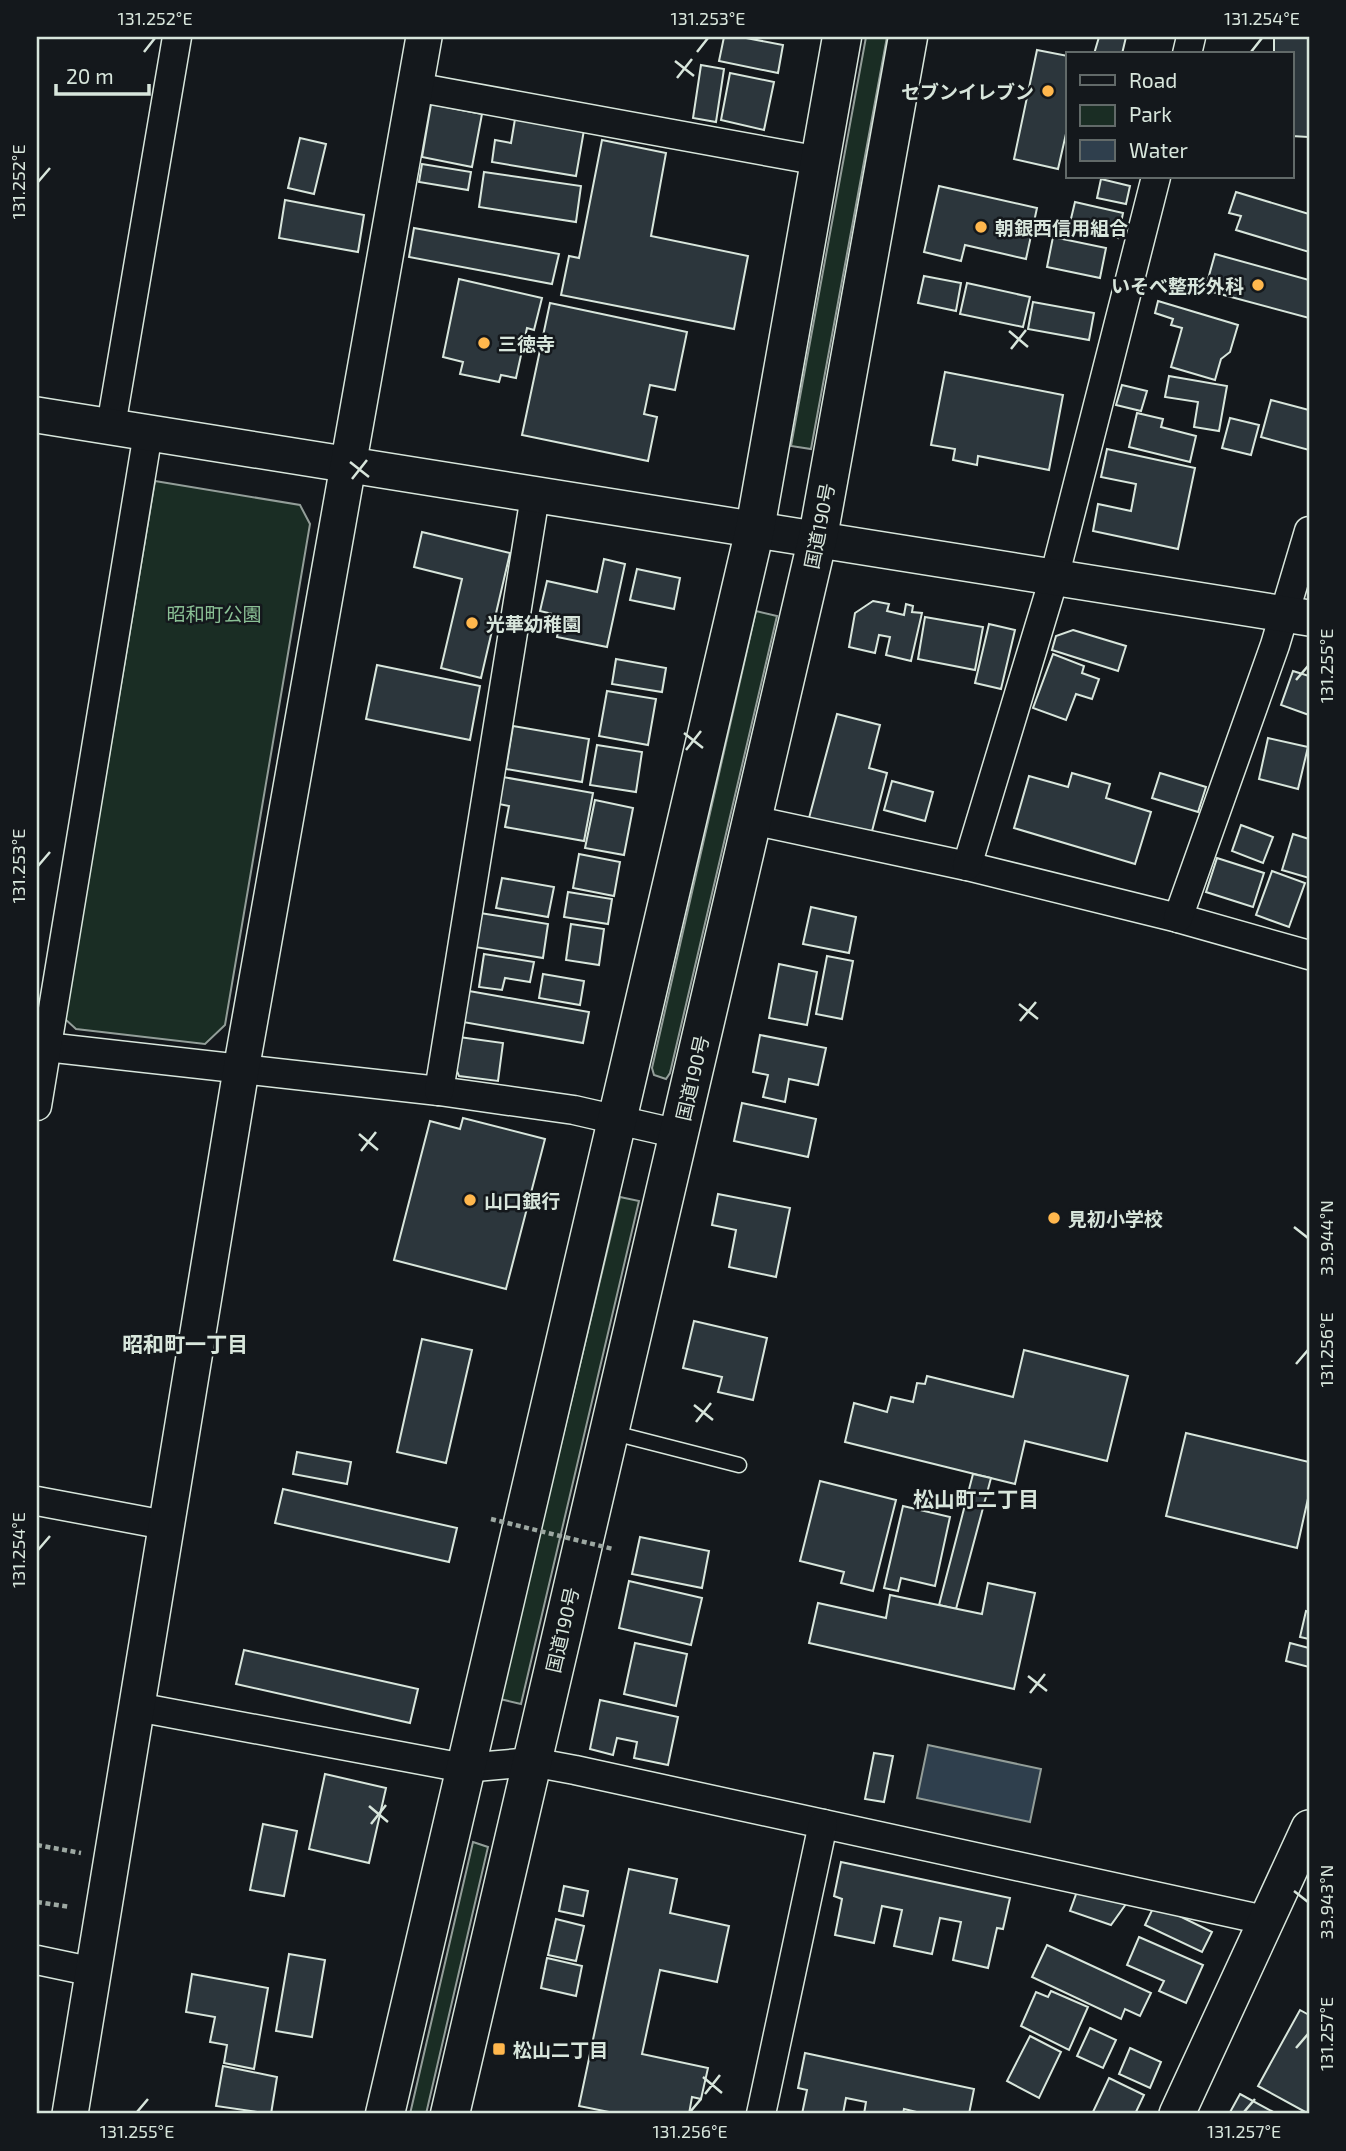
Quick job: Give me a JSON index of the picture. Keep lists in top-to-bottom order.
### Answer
{
  "streets": {
    "highway": ["国道190号"]
  },
  "districts": ["昭和町一丁目", "松山町二丁目"],
  "parks": ["昭和町公園"],
  "places": {
    "other": [
      "セブンイレブン",
      "朝銀西信用組合",
      "いそべ整形外科",
      "三徳寺",
      "光華幼稚園",
      "山口銀行",
      "見初小学校"
    ],
    "transit": ["松山二丁目"]
  },
  "legend": ["Road", "Park", "Water"],
  "scale_bar": "20 m",
  "coordinates": [
    "131.252°E",
    "131.253°E",
    "131.254°E",
    "131.255°E",
    "33.944°N",
    "131.256°E",
    "33.943°N",
    "131.257°E"
  ]
}
